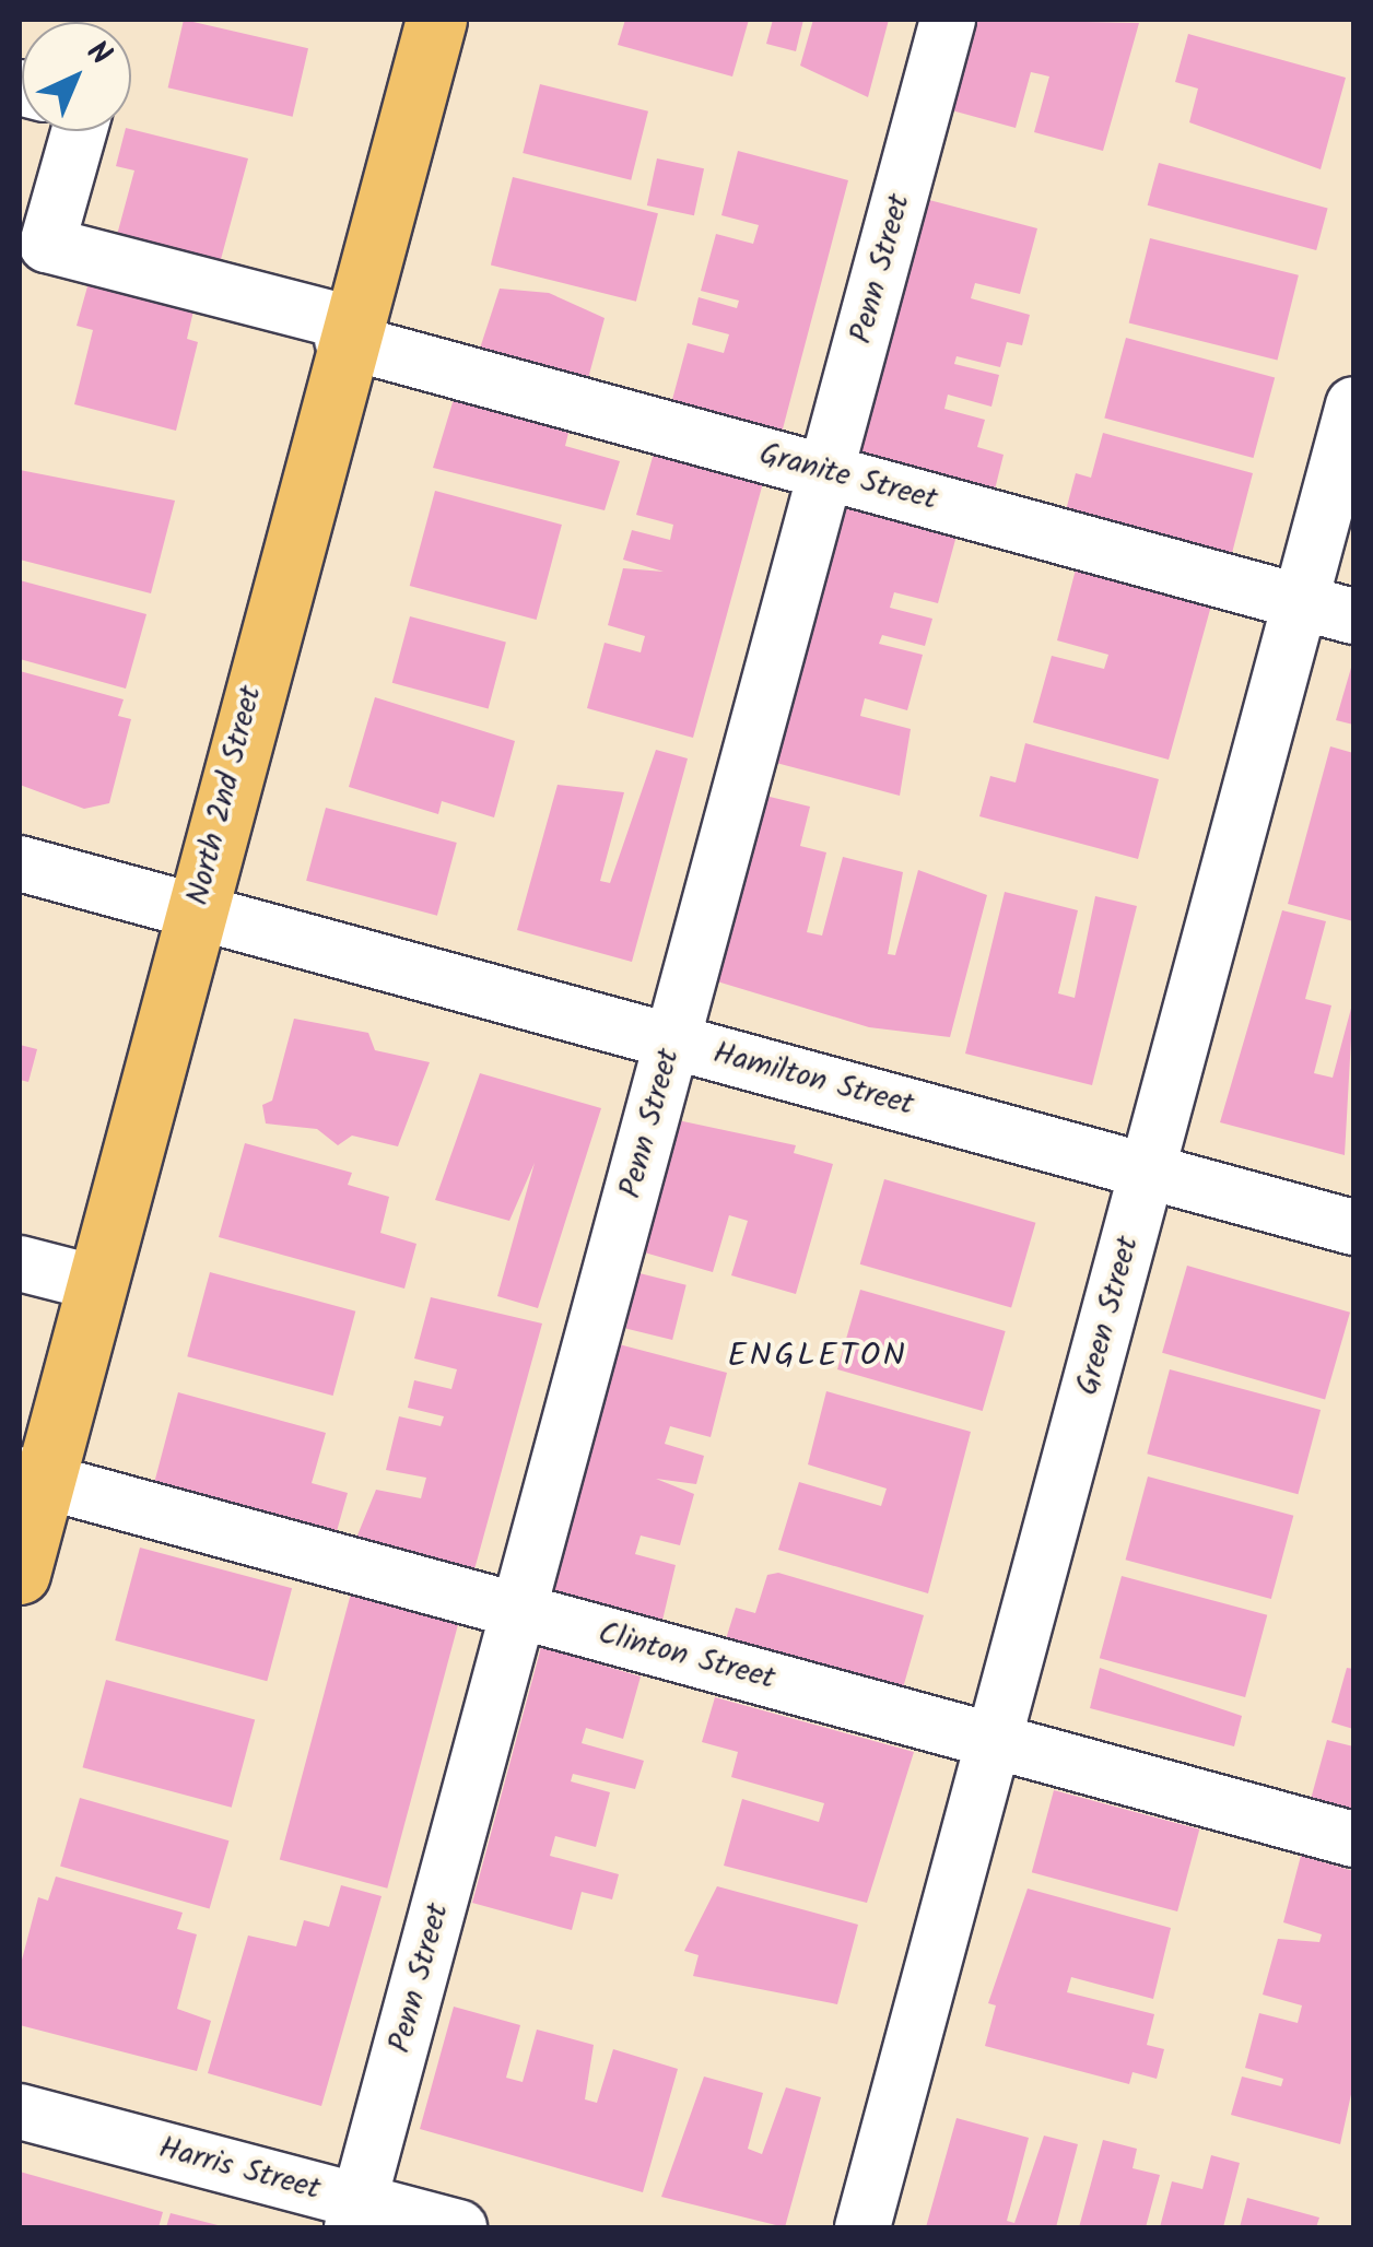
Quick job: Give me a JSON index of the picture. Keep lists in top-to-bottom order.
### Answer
{
  "streets": {
    "main road": ["North 2nd Street"],
    "street": [
      "Penn Street",
      "Granite Street",
      "Hamilton Street",
      "Green Street",
      "Clinton Street",
      "Harris Street"
    ]
  },
  "crossings": [
    ["Penn Street", "Granite Street"],
    ["Penn Street", "Hamilton Street"],
    ["Penn Street", "Clinton Street"],
    ["Penn Street", "Harris Street"],
    ["Granite Street", "North 2nd Street"],
    ["Granite Street", "Green Street"],
    ["North 2nd Street", "Hamilton Street"],
    ["North 2nd Street", "Clinton Street"],
    ["Hamilton Street", "Green Street"],
    ["Green Street", "Clinton Street"]
  ],
  "districts": ["ENGLETON"],
  "north": "top right"
}
